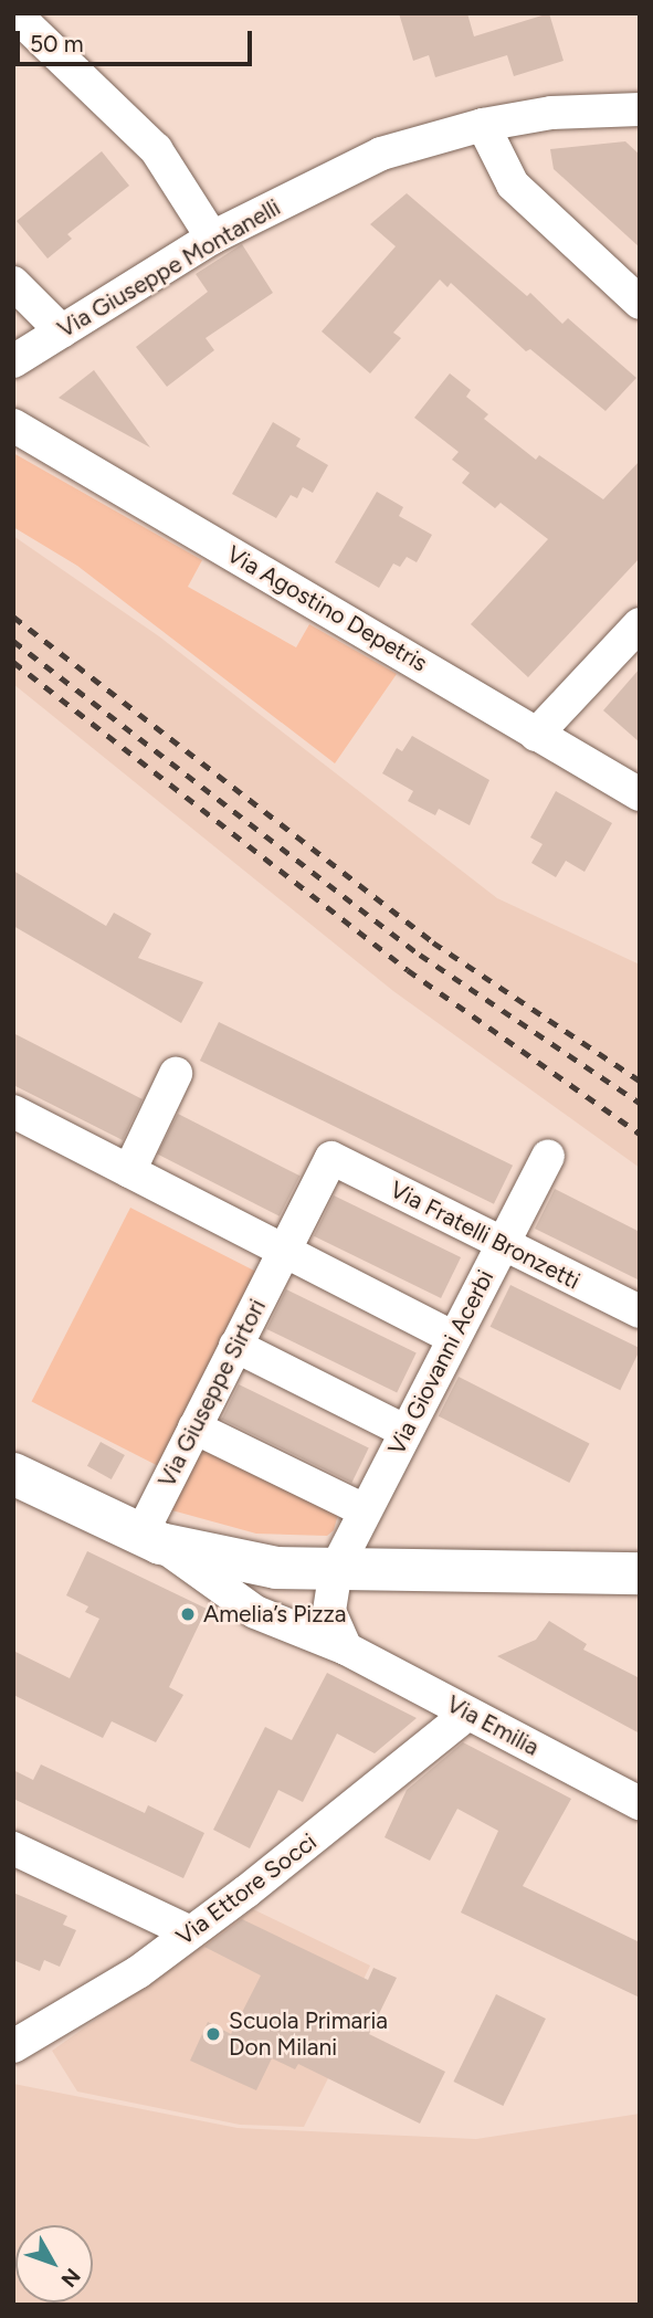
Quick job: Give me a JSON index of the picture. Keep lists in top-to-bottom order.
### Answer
{
  "streets": {
    "main road": ["Via Emilia"],
    "street": [
      "Via Giuseppe Montanelli",
      "Via Agostino Depetris",
      "Via Fratelli Bronzetti",
      "Via Giovanni Acerbi",
      "Via Giuseppe Sirtori",
      "Via Ettore Socci"
    ]
  },
  "crossings": [
    ["Via Fratelli Bronzetti", "Via Giovanni Acerbi"],
    ["Via Fratelli Bronzetti", "Via Giuseppe Sirtori"],
    ["Via Giovanni Acerbi", "Via Emilia"],
    ["Via Giuseppe Sirtori", "Via Emilia"],
    ["Via Emilia", "Via Ettore Socci"]
  ],
  "places": ["Amelia’s Pizza", "Scuola Primaria Don Milani"],
  "scale_bar": "50 m",
  "north": "bottom right"
}
